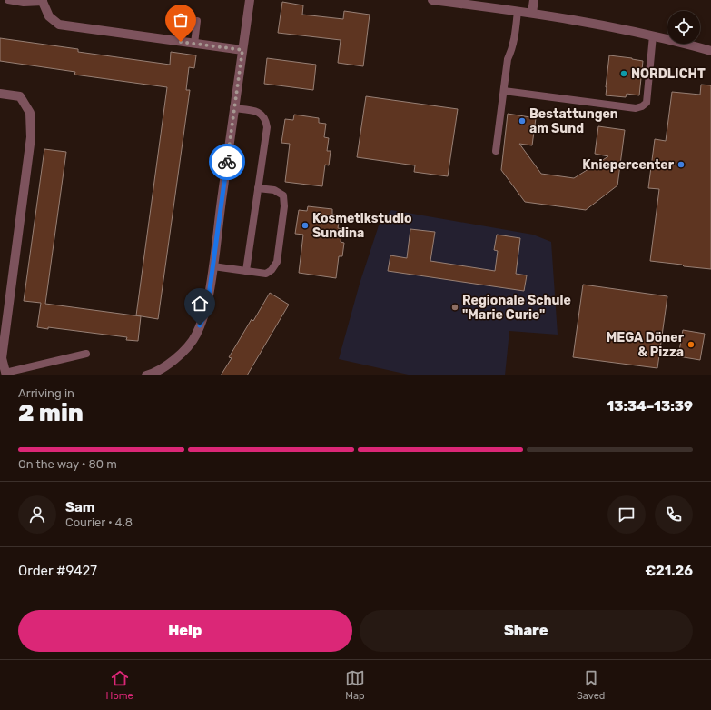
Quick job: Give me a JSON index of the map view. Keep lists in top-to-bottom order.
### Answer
{
  "places": [
    "NORDLICHT",
    "Bestattungen am Sund",
    "Kniepercenter",
    "Kosmetikstudio Sundina",
    "Regionale Schule \"Marie Curie\"",
    "MEGA Döner & Pizza"
  ],
  "page": {
    "heading": ["2 min", "Arriving in", "13:34–13:39"],
    "panel": [
      "Sam",
      "Courier · 4.8",
      "Order #9427",
      "€21.26"
    ],
    "bar": "On the way · 80 m",
    "buttons": ["Help", "Share"],
    "tabs": ["Home", "Map", "Saved"]
  }
}
